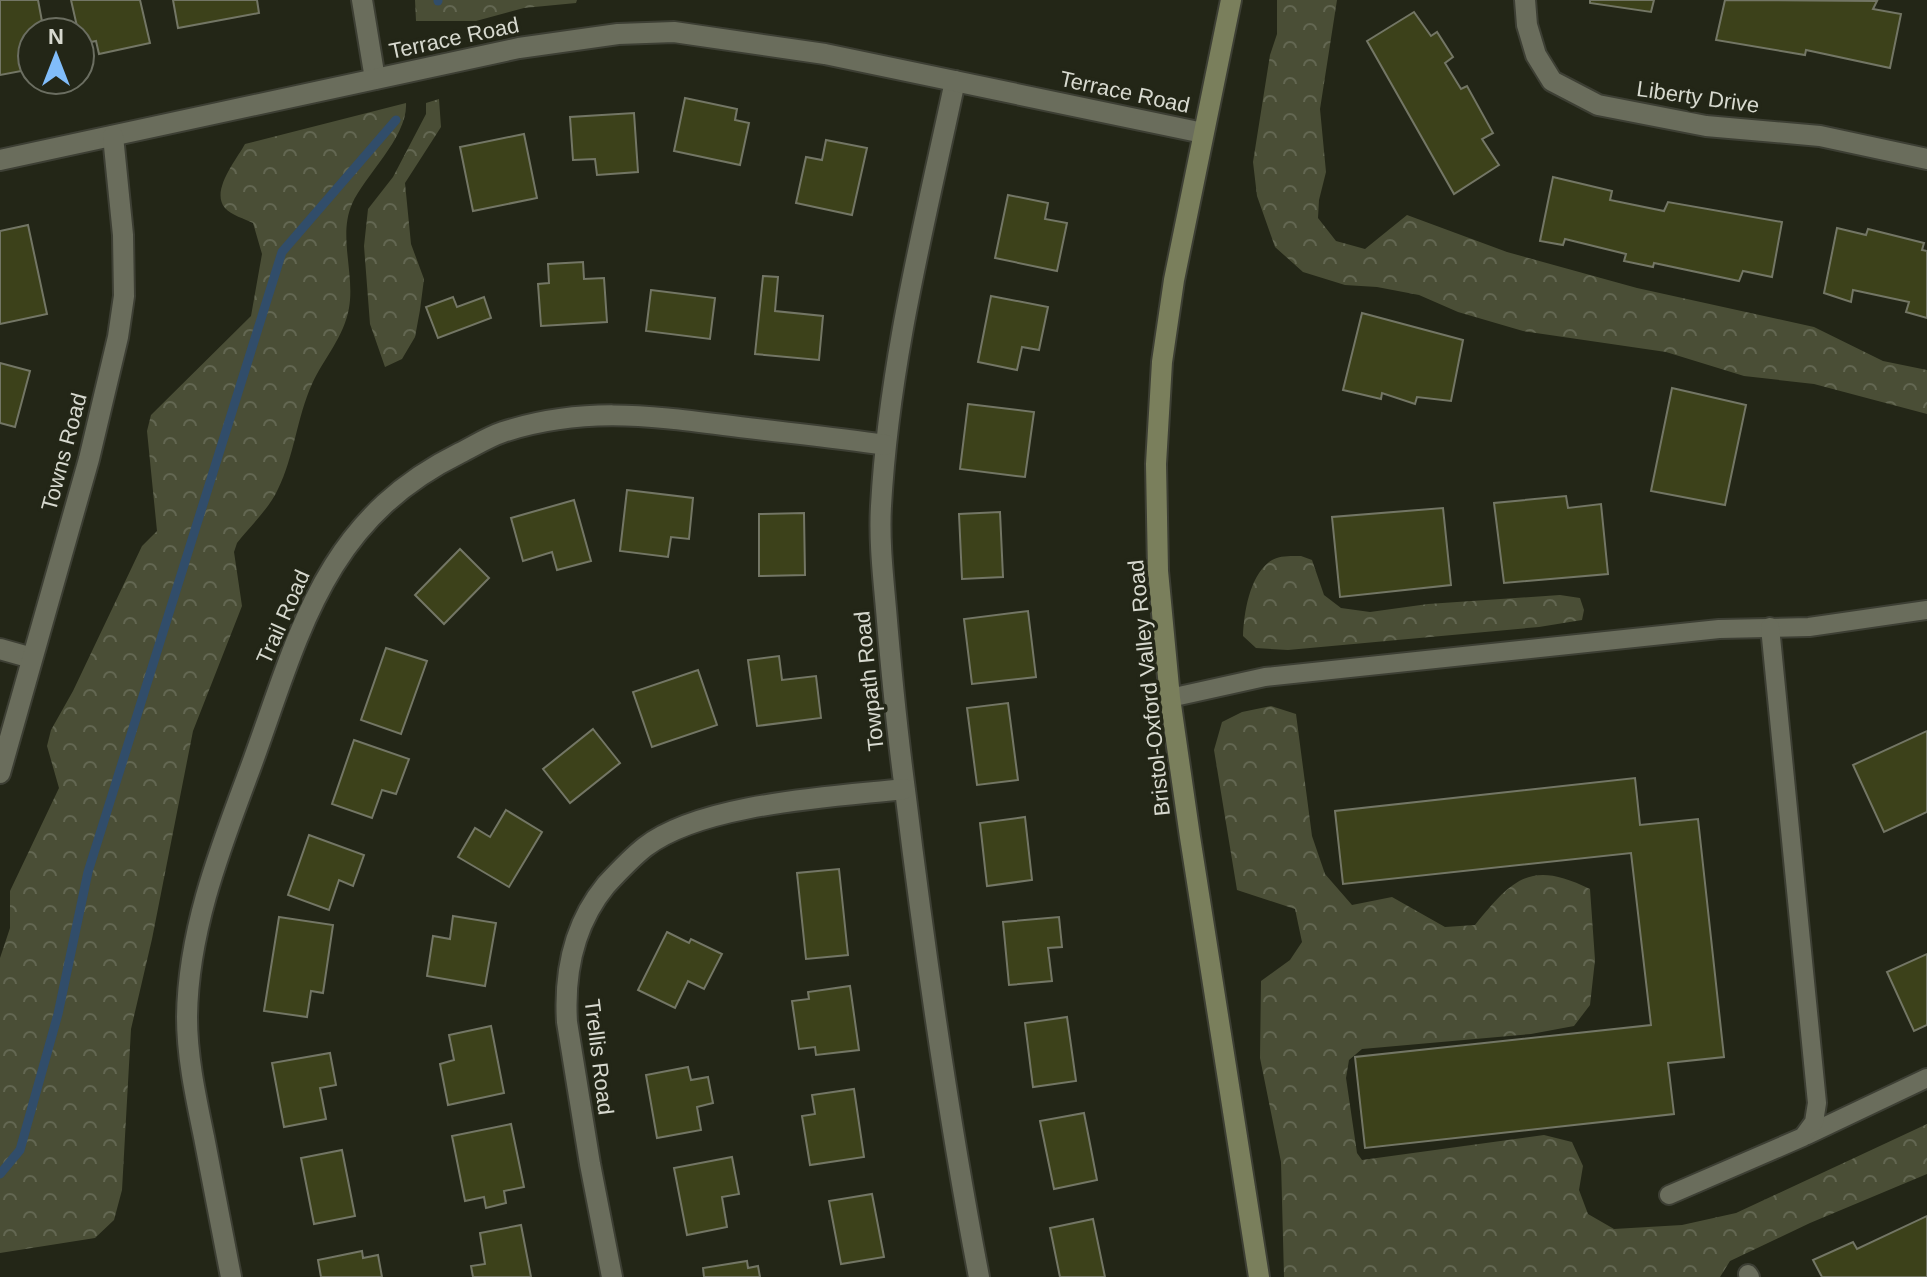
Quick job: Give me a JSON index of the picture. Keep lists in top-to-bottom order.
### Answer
{
  "streets": {
    "main road": ["Bristol-Oxford Valley Road"],
    "street": [
      "Terrace Road",
      "Liberty Drive",
      "Towns Road",
      "Trail Road",
      "Towpath Road",
      "Trellis Road"
    ]
  },
  "crossings": [
    ["Terrace Road", "Towns Road"],
    ["Terrace Road", "Towpath Road"],
    ["Terrace Road", "Bristol-Oxford Valley Road"],
    ["Trail Road", "Towpath Road"],
    ["Towpath Road", "Trellis Road"]
  ],
  "north": "top"
}
